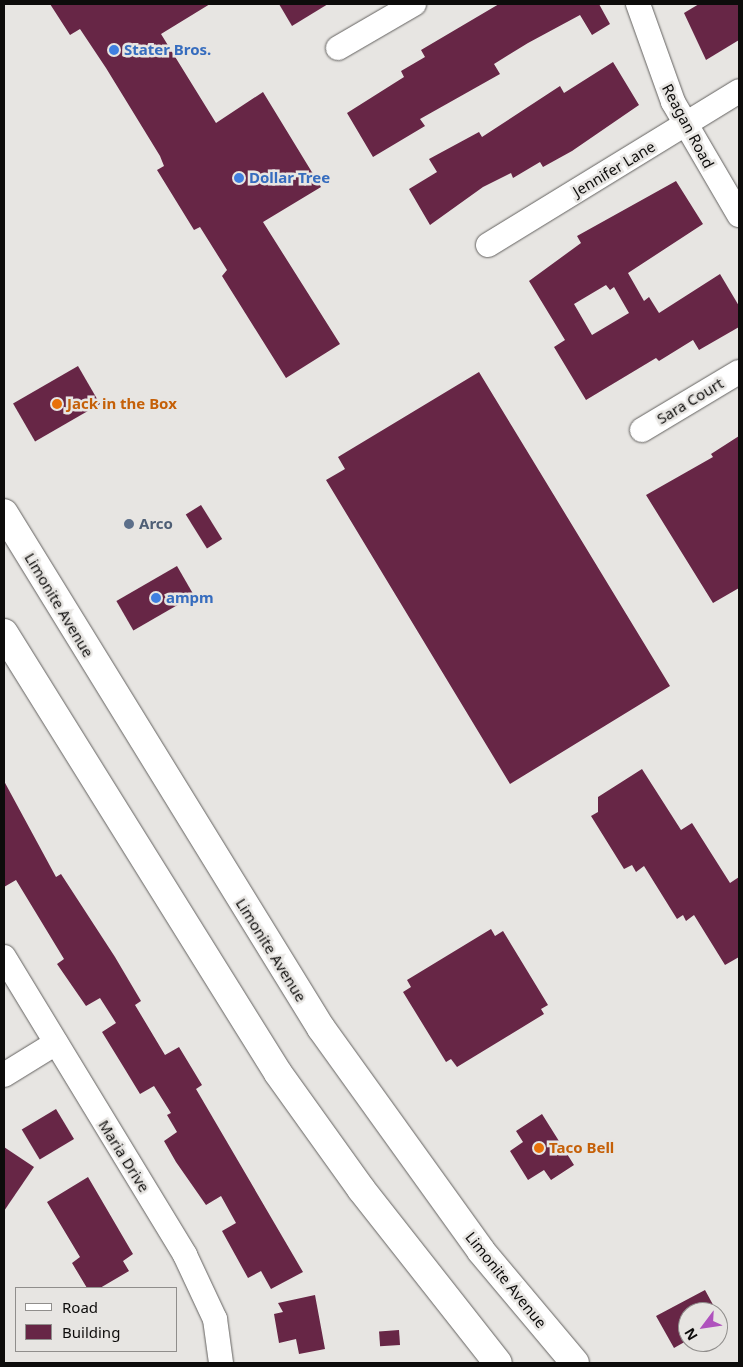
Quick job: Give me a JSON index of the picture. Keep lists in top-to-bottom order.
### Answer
{
  "streets": {
    "main road": ["Limonite Avenue"],
    "street": [
      "Reagan Road",
      "Jennifer Lane",
      "Sara Court",
      "Maria Drive"
    ]
  },
  "crossings": [
    ["Reagan Road", "Jennifer Lane"]
  ],
  "places": [
    "Stater Bros.",
    "Dollar Tree",
    "Jack in the Box",
    "Arco",
    "ampm",
    "Taco Bell"
  ],
  "legend": ["Road", "Building"],
  "north": "bottom left"
}
